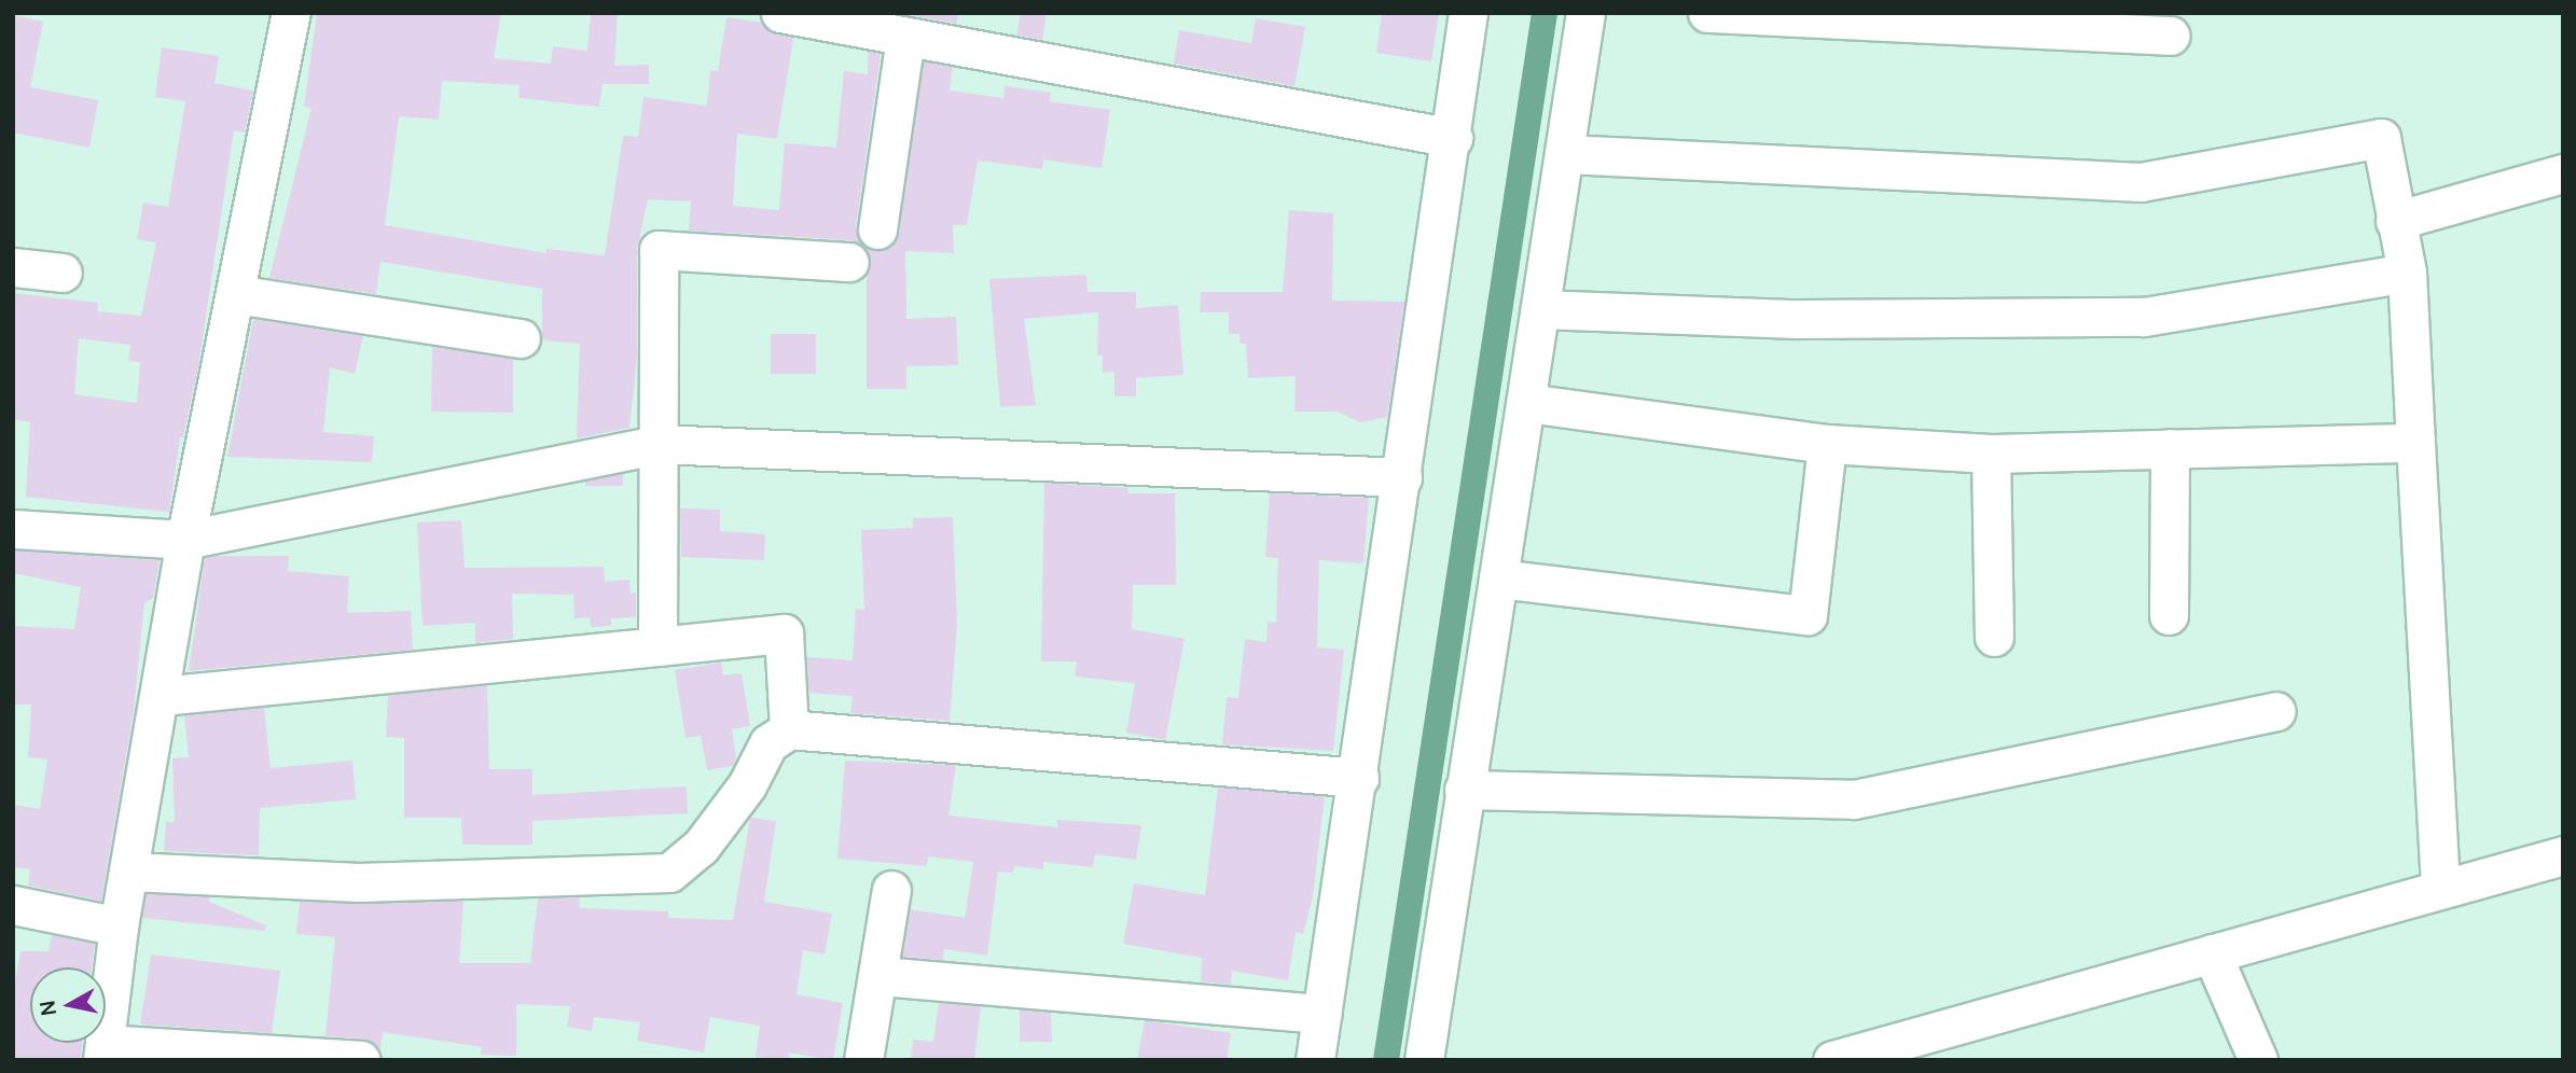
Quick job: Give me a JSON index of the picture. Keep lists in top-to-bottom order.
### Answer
{
  "north": "left"
}
